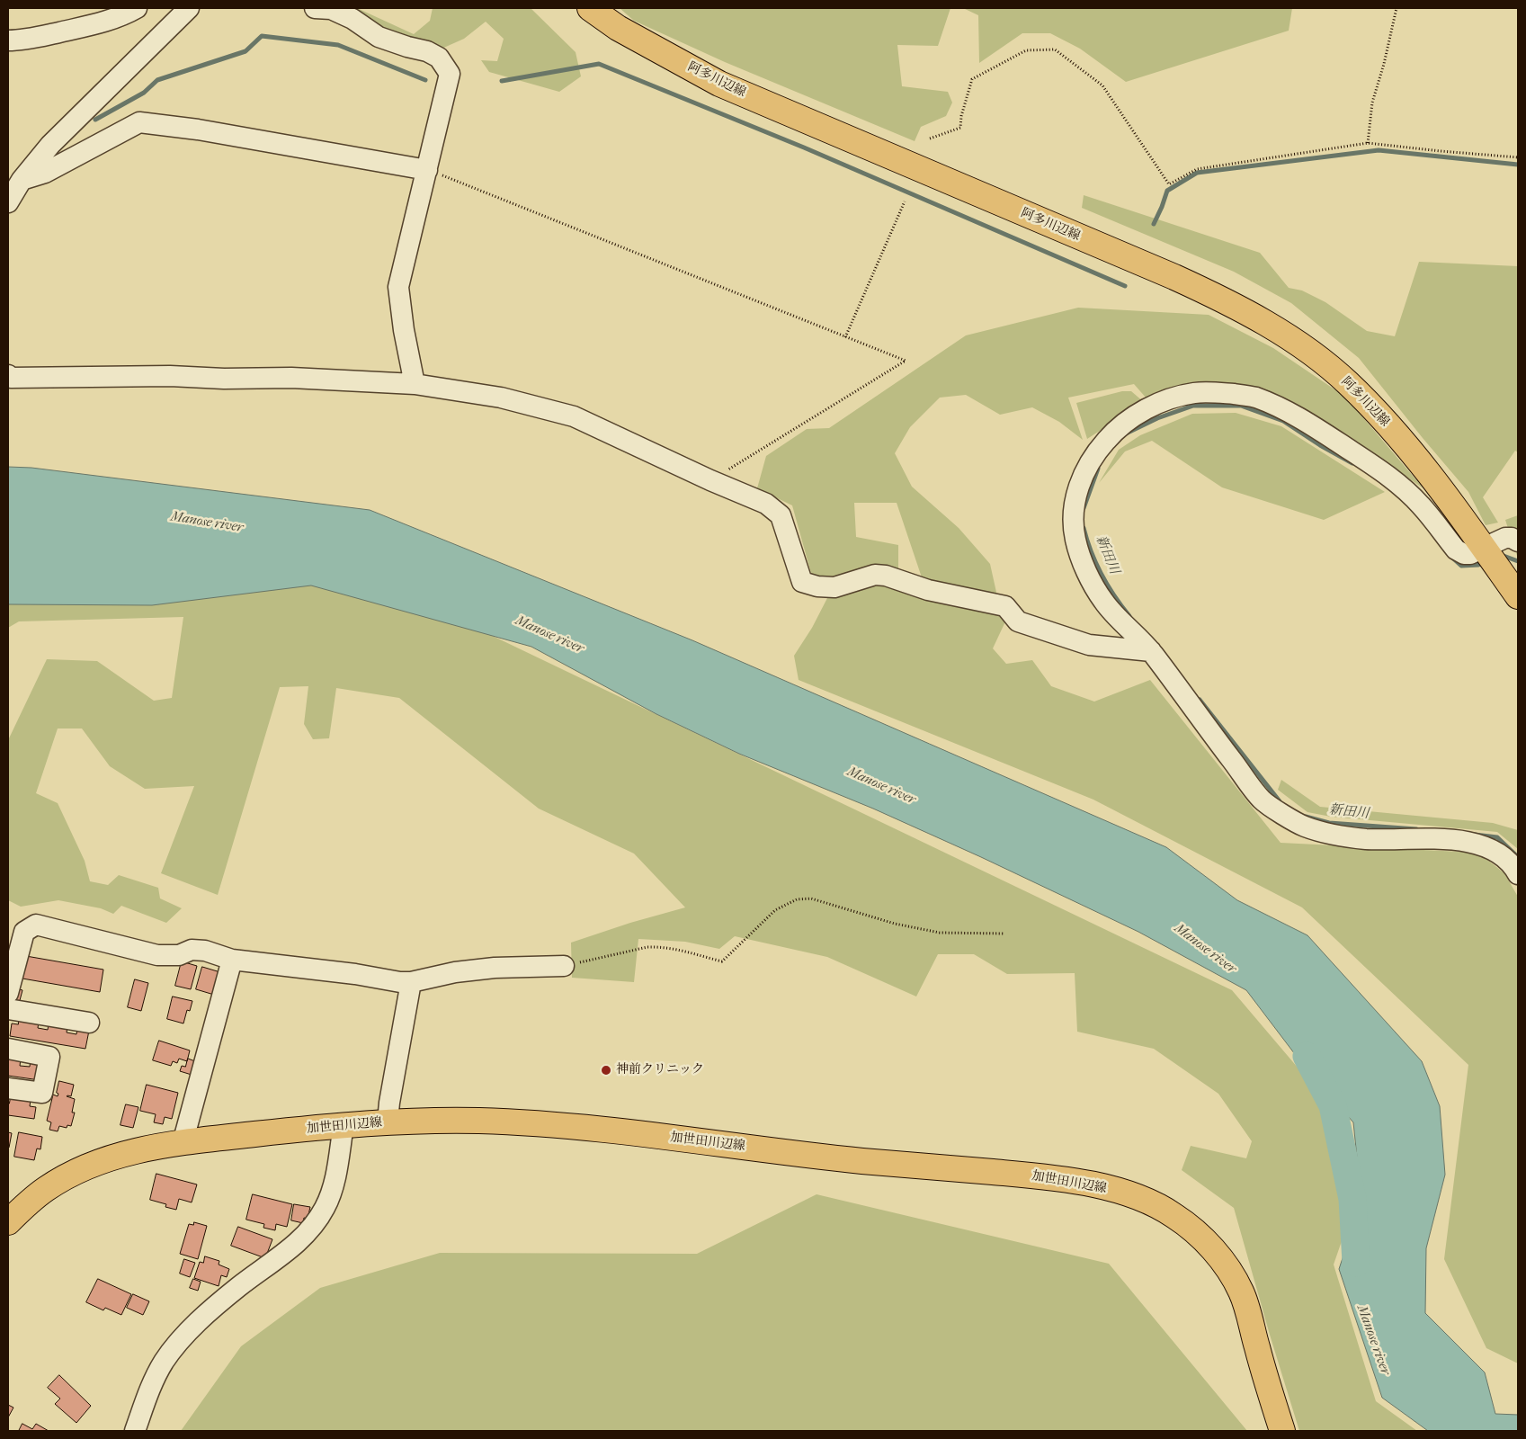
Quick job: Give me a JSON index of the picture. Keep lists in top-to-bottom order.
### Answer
{
  "streets": {
    "main road": ["阿多川辺線", "加世田川辺線"]
  },
  "water": ["Manose river", "新田川"],
  "places": ["神前クリニック"]
}
